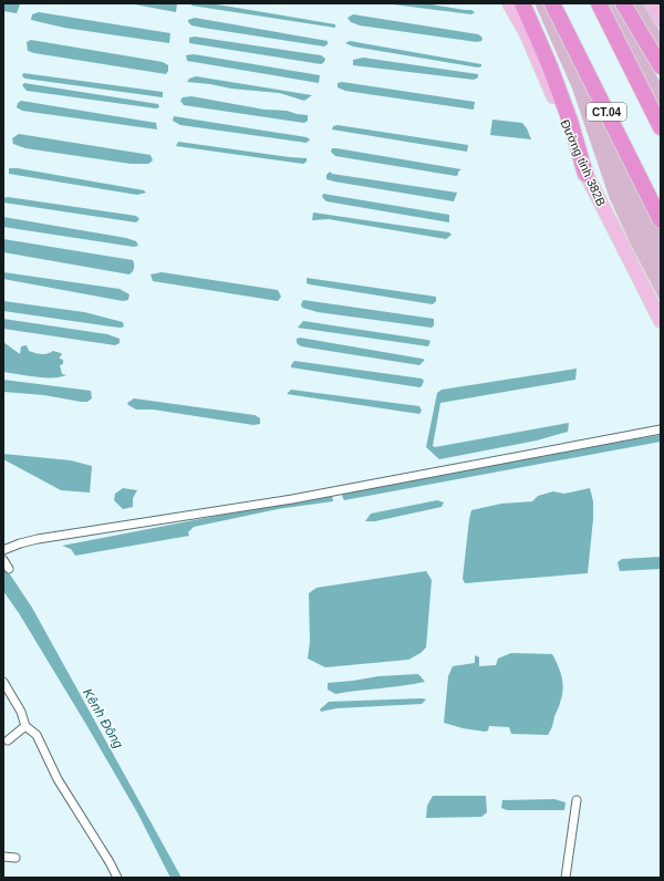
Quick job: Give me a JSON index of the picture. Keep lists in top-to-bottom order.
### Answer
{
  "streets": {
    "highway": ["CT.04"],
    "main road": ["Đường tỉnh 382B"]
  },
  "water": ["Kênh Đông"]
}
